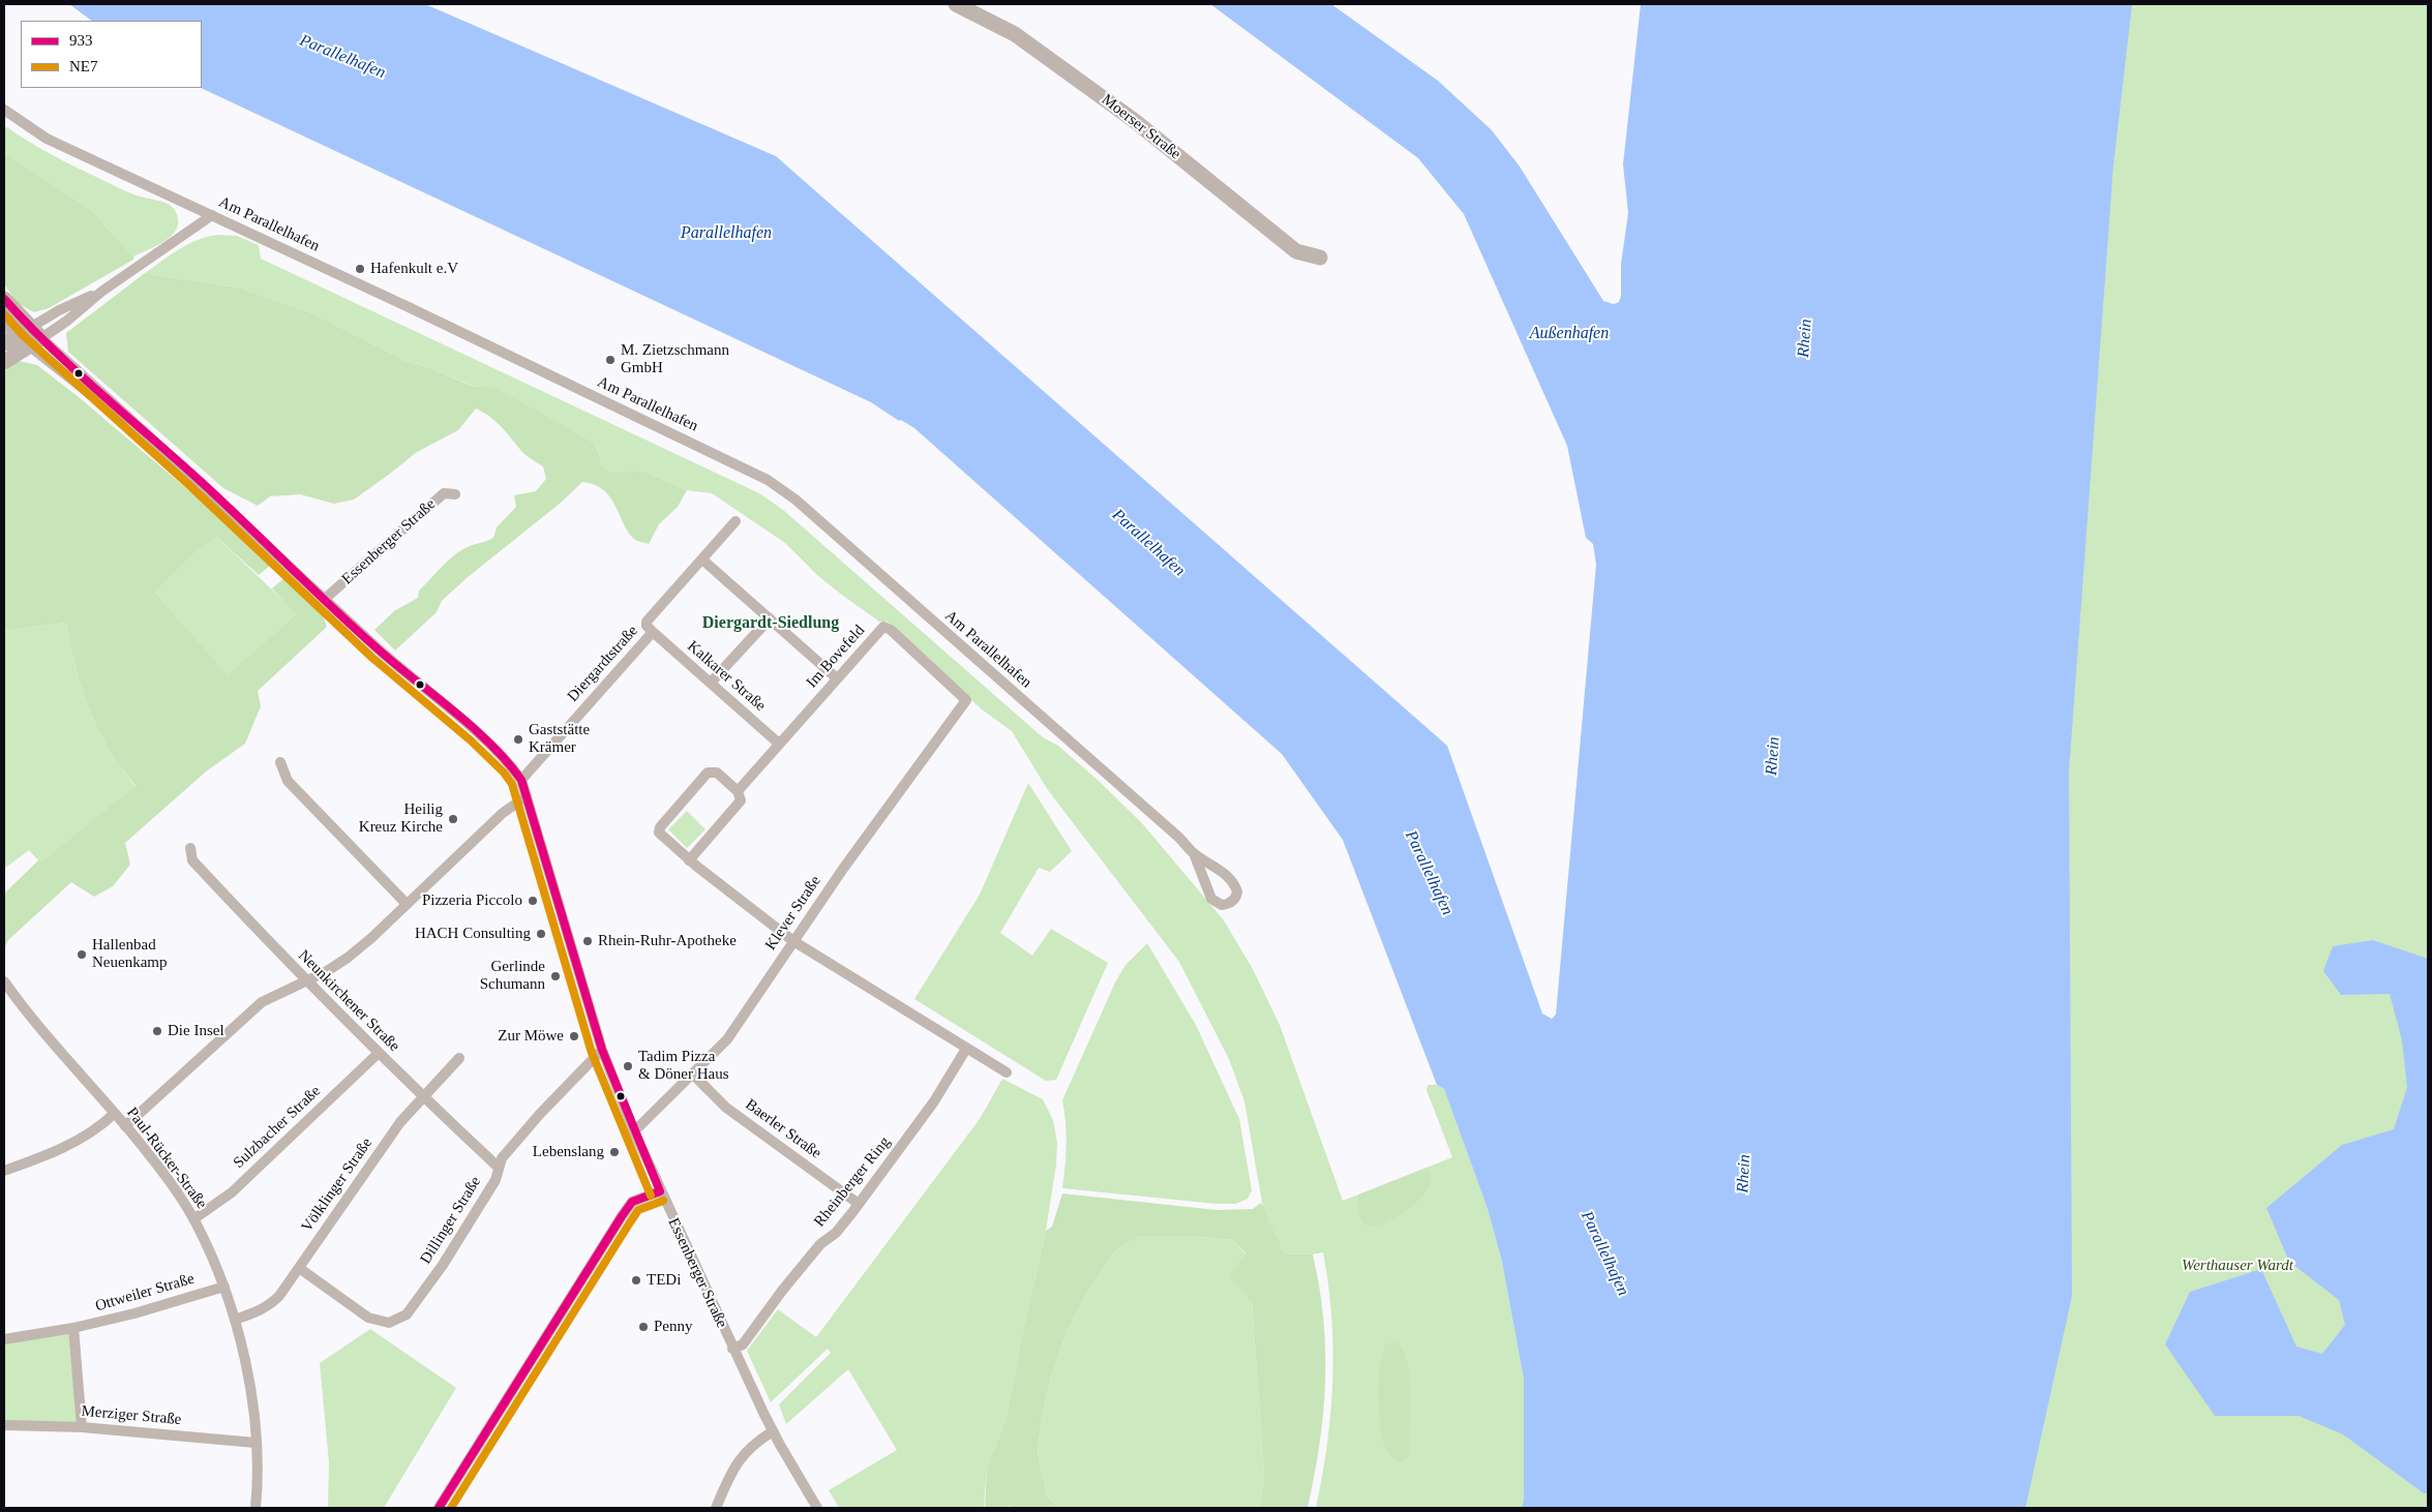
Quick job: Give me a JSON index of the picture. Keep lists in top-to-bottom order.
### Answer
{
  "streets": {
    "street": [
      "Moerser Straße",
      "Am Parallelhafen",
      "Essenberger Straße",
      "Im Bovefeld",
      "Diergardtstraße",
      "Kalkarer Straße",
      "Klever Straße",
      "Neunkirchener Straße",
      "Sulzbacher Straße",
      "Baerler Straße",
      "Paul-Rücker-Straße",
      "Rheinberger Ring",
      "Völklinger Straße",
      "Dillinger Straße",
      "Ottweiler Straße",
      "Merziger Straße"
    ]
  },
  "crossings": [
    ["Essenberger Straße", "Diergardtstraße"],
    ["Essenberger Straße", "Klever Straße"],
    ["Essenberger Straße", "Rheinberger Ring"],
    ["Essenberger Straße", "Dillinger Straße"],
    ["Im Bovefeld", "Kalkarer Straße"],
    ["Im Bovefeld", "Klever Straße"],
    ["Diergardtstraße", "Kalkarer Straße"],
    ["Klever Straße", "Baerler Straße"],
    ["Neunkirchener Straße", "Sulzbacher Straße"],
    ["Neunkirchener Straße", "Völklinger Straße"],
    ["Neunkirchener Straße", "Dillinger Straße"],
    ["Sulzbacher Straße", "Paul-Rücker-Straße"],
    ["Baerler Straße", "Rheinberger Ring"],
    ["Paul-Rücker-Straße", "Völklinger Straße"],
    ["Paul-Rücker-Straße", "Ottweiler Straße"],
    ["Paul-Rücker-Straße", "Merziger Straße"],
    ["Völklinger Straße", "Dillinger Straße"]
  ],
  "districts": ["Diergardt-Siedlung"],
  "water": ["Parallelhafen", "Außenhafen", "Rhein"],
  "parks": ["Werthauser Wardt"],
  "places": [
    "Hafenkult e.V",
    "M. Zietzschmann GmbH",
    "Gaststätte Krämer",
    "Heilig Kreuz Kirche",
    "Pizzeria Piccolo",
    "HACH Consulting",
    "Rhein-Ruhr-Apotheke",
    "Hallenbad Neuenkamp",
    "Gerlinde Schumann",
    "Die Insel",
    "Zur Möwe",
    "Tadim Pizza & Döner Haus",
    "Lebenslang",
    "TEDi",
    "Penny"
  ],
  "lines": ["transit line 933", "transit line NE7"],
  "legend": ["933", "NE7"]
}
